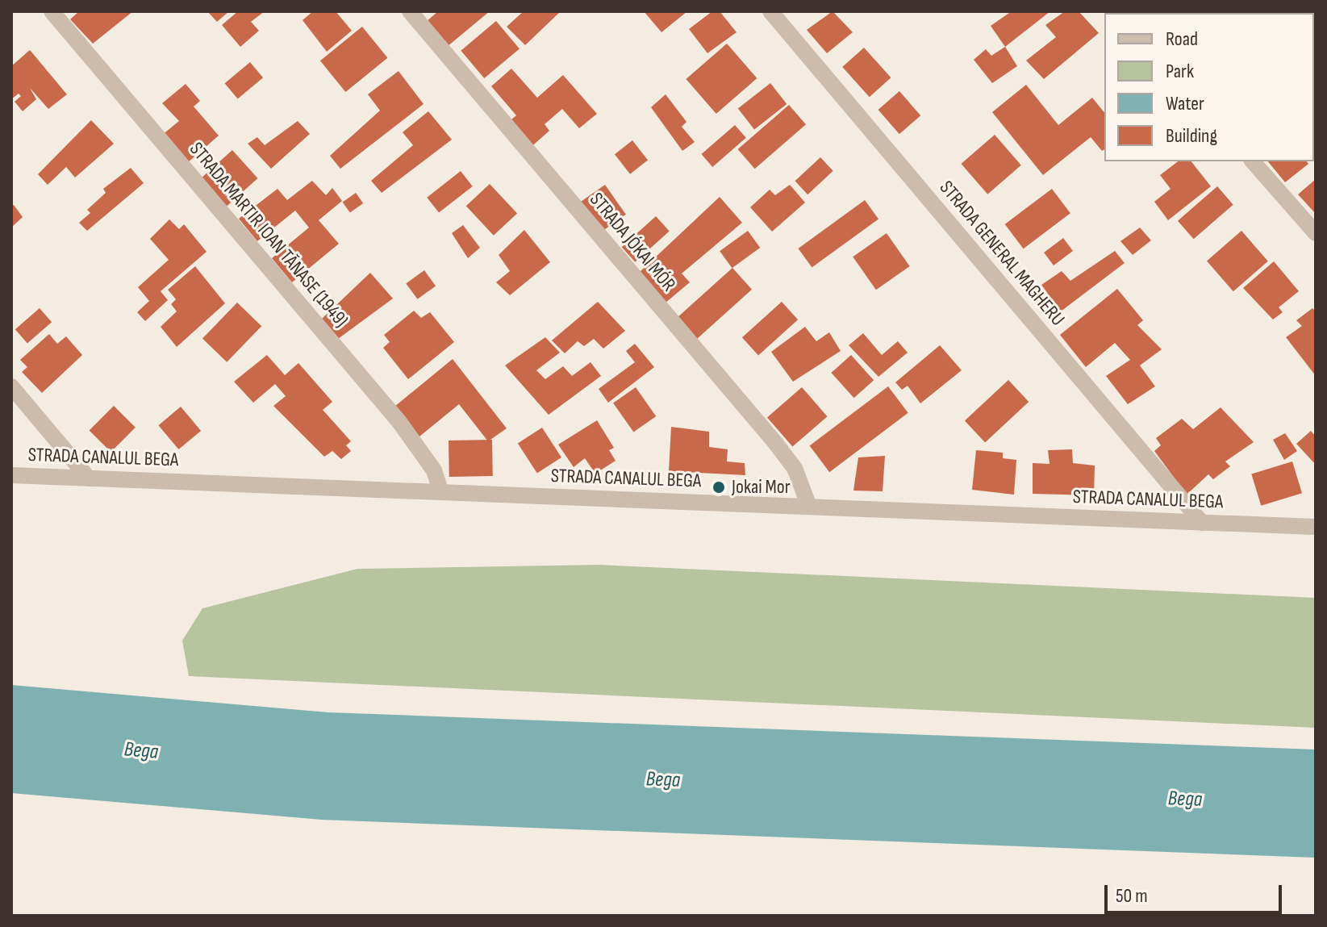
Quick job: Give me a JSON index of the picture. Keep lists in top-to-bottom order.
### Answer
{
  "streets": {
    "street": [
      "STRADA MARTIR IOAN TĂNASE (1949)",
      "STRADA JÓKAI MÓR",
      "STRADA GENERAL MAGHERU",
      "STRADA CANALUL BEGA"
    ]
  },
  "crossings": [
    ["STRADA MARTIR IOAN TĂNASE (1949)", "STRADA CANALUL BEGA"],
    ["STRADA JÓKAI MÓR", "STRADA CANALUL BEGA"],
    ["STRADA GENERAL MAGHERU", "STRADA CANALUL BEGA"]
  ],
  "water": ["Bega"],
  "places": ["Jokai Mor"],
  "legend": [
    "Road",
    "Park",
    "Water",
    "Building"
  ],
  "scale_bar": "50 m"
}
